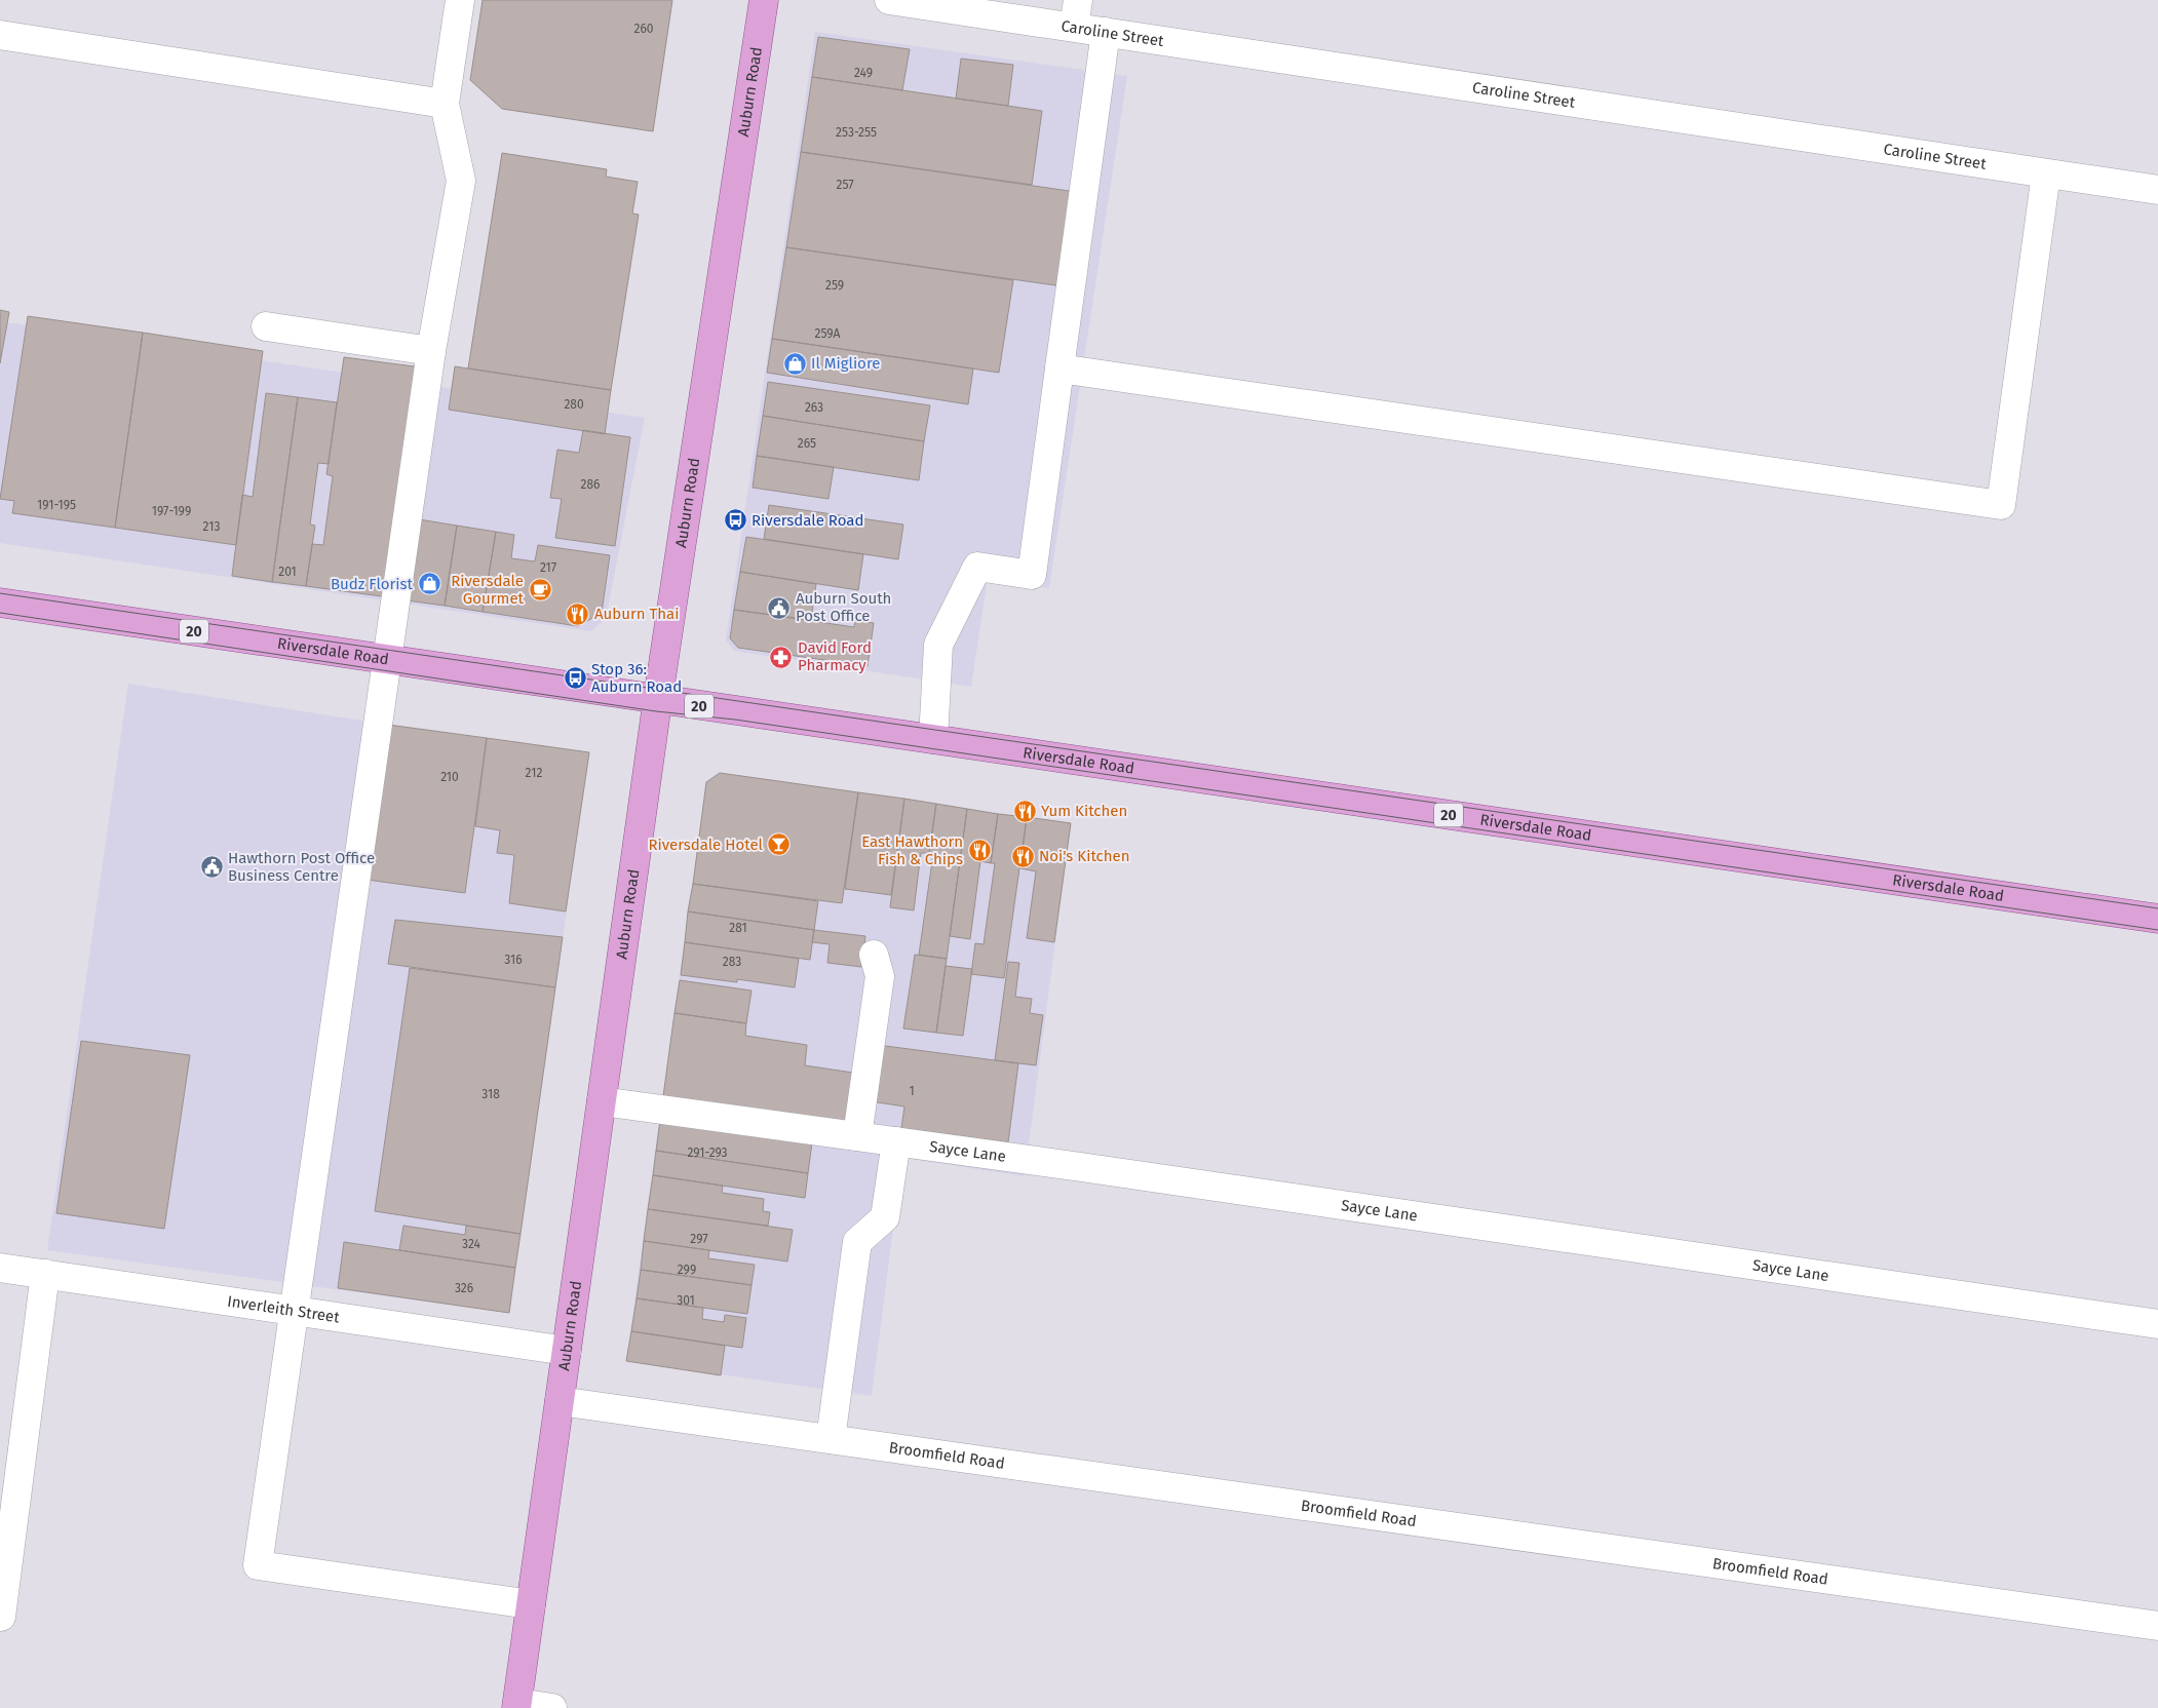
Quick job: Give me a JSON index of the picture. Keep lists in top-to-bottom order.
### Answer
{
  "streets": {
    "main road": ["Auburn Road", "20", "Riversdale Road"],
    "street": [
      "Caroline Street",
      "Sayce Lane",
      "Inverleith Street",
      "Broomfield Road"
    ]
  },
  "crossings": [
    ["Auburn Road", "Riversdale Road"],
    ["Auburn Road", "Sayce Lane"],
    ["Auburn Road", "Inverleith Street"],
    ["Auburn Road", "Broomfield Road"]
  ],
  "places": {
    "shop": ["Il Migliore", "Budz Florist"],
    "bus stop": ["Riversdale Road", "Stop 36: Auburn Road"],
    "cafe": ["Riversdale Gourmet"],
    "public building": ["Auburn South Post Office", "Hawthorn Post Office Business Centre"],
    "restaurant": [
      "Auburn Thai",
      "Yum Kitchen",
      "East Hawthorn Fish & Chips",
      "Noi's Kitchen"
    ],
    "pharmacy": ["David Ford Pharmacy"],
    "bar": ["Riversdale Hotel"]
  },
  "house_numbers": [
    "260",
    "249",
    "253-255",
    "257",
    "259",
    "259A",
    "280",
    "263",
    "265",
    "286",
    "191-195",
    "197-199",
    "213",
    "217",
    "201",
    "212",
    "210",
    "281",
    "316",
    "283",
    "1",
    "318",
    "291-293",
    "297",
    "324",
    "299",
    "326",
    "301"
  ]
}
